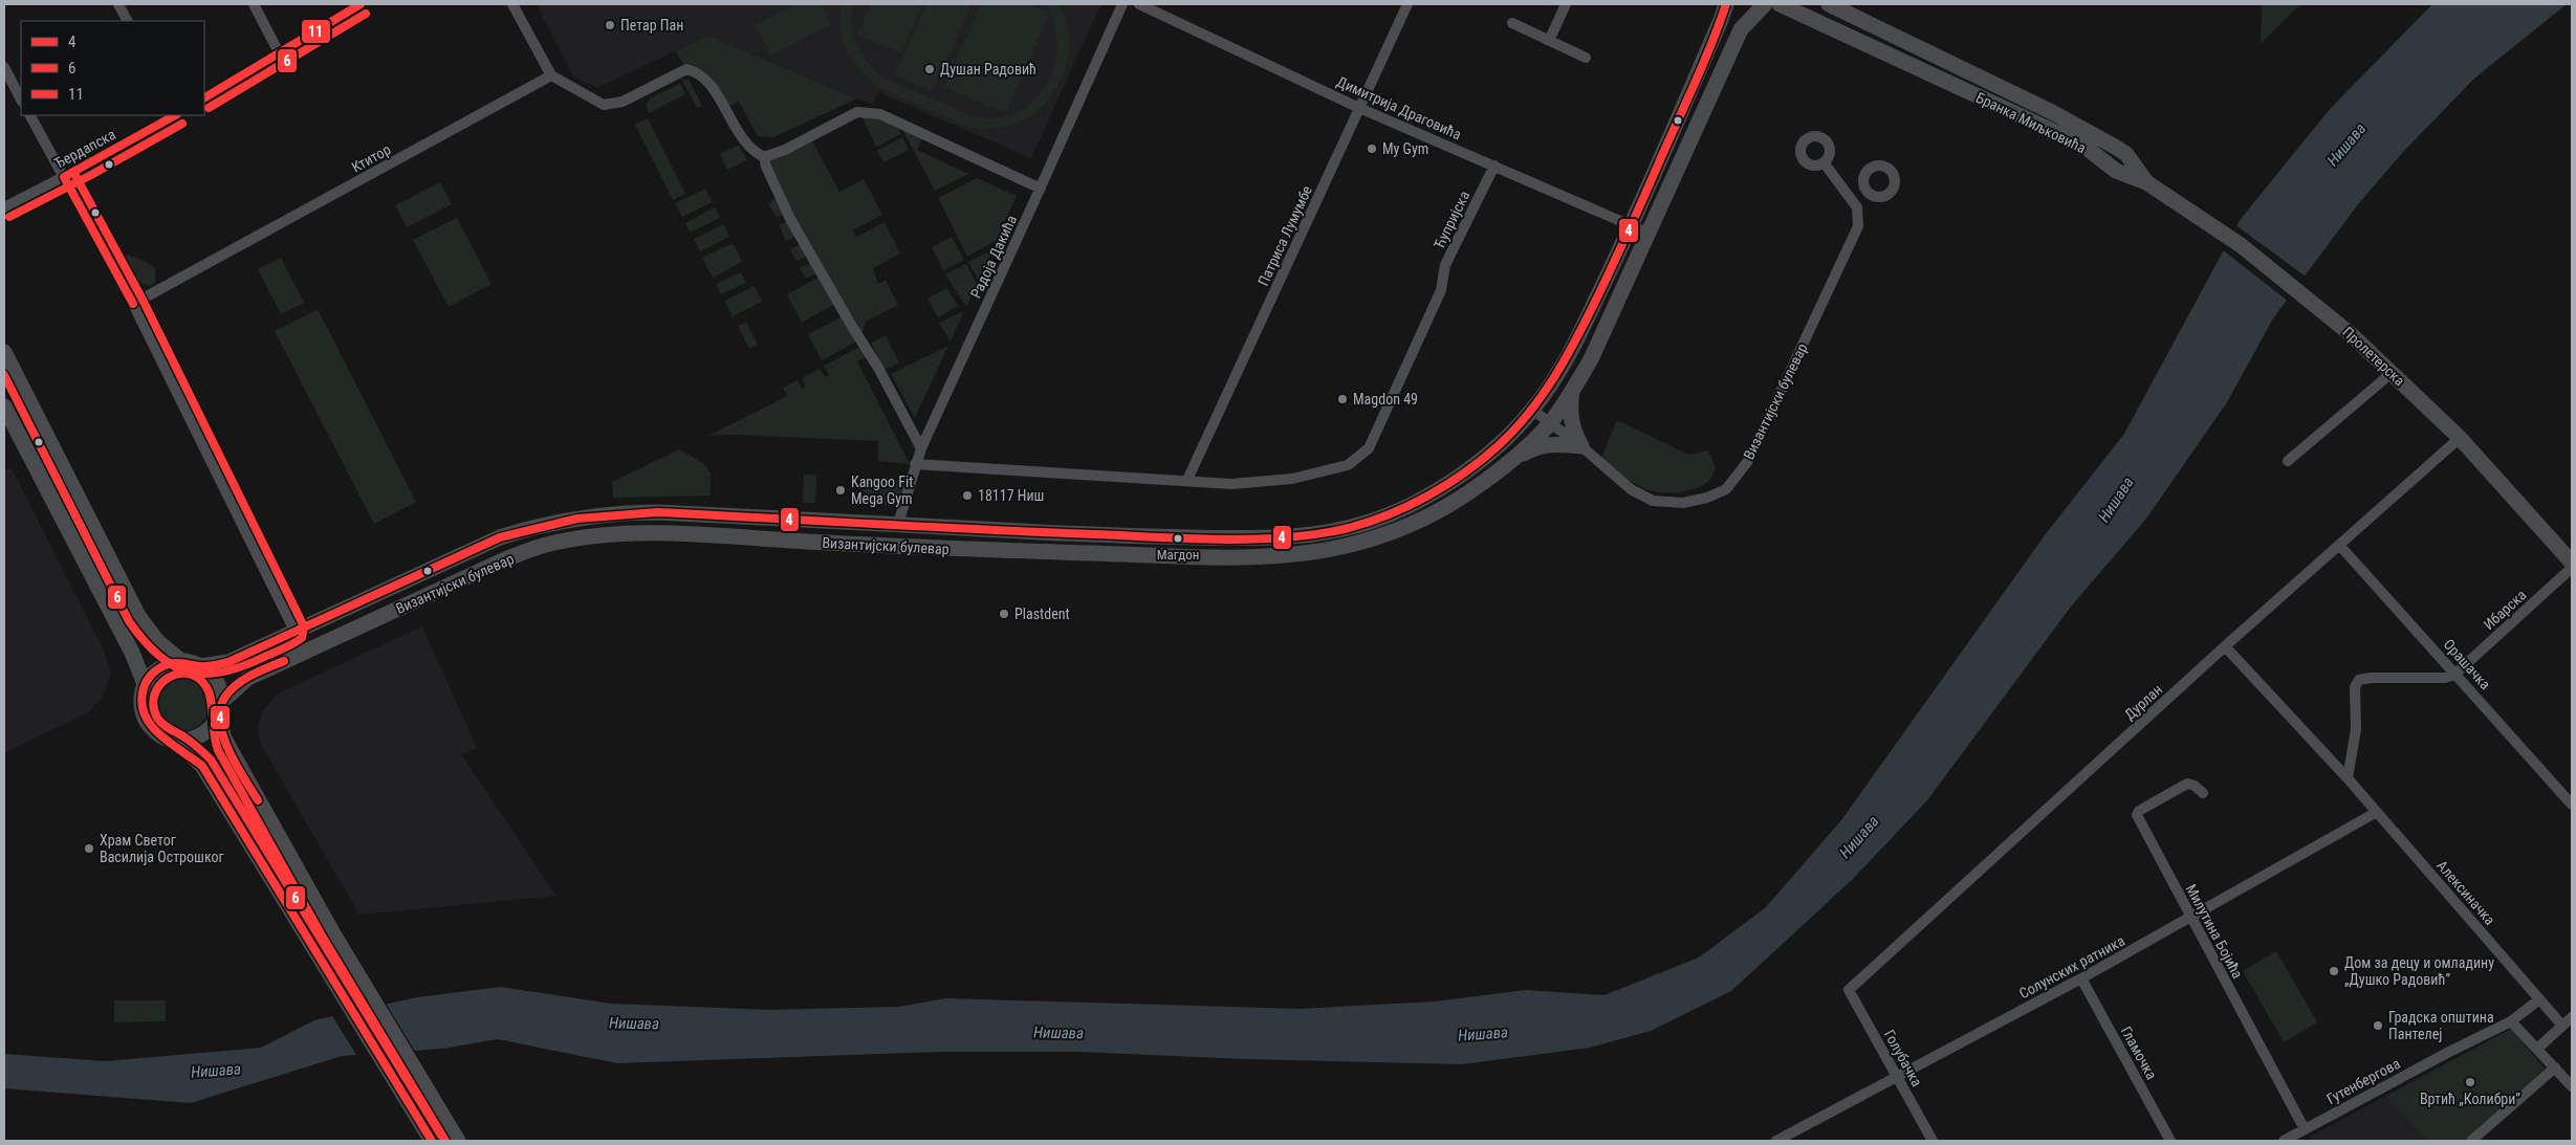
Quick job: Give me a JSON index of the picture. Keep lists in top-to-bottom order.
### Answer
{
  "streets": {
    "street": [
      "Димитрија Драговића",
      "Бранка Миљковића",
      "Ђердапска",
      "Ктитор",
      "Ћупријска",
      "Патриса Лумумбе",
      "Радоја Дакића",
      "Пролетерска",
      "Византијски булевар",
      "Ибарска",
      "Орашачка",
      "Дурлан",
      "Алексиначка",
      "Милутина Бојића",
      "Солунских ратника",
      "Гламочка",
      "Голубачка",
      "Гутенбергова"
    ]
  },
  "crossings": [
    ["Димитрија Драговића", "Ћупријска"],
    ["Димитрија Драговића", "Патриса Лумумбе"],
    ["Димитрија Драговића", "Византијски булевар"],
    ["Бранка Миљковића", "Пролетерска"],
    ["Ћупријска", "Патриса Лумумбе"],
    ["Ћупријска", "Радоја Дакића"],
    ["Радоја Дакића", "Византијски булевар"],
    ["Пролетерска", "Дурлан"],
    ["Ибарска", "Орашачка"],
    ["Орашачка", "Дурлан"],
    ["Дурлан", "Алексиначка"],
    ["Дурлан", "Голубачка"],
    ["Алексиначка", "Солунских ратника"],
    ["Алексиначка", "Гутенбергова"],
    ["Милутина Бојића", "Солунских ратника"],
    ["Милутина Бојића", "Гутенбергова"],
    ["Солунских ратника", "Гламочка"],
    ["Солунских ратника", "Голубачка"]
  ],
  "water": ["Нишава"],
  "places": [
    "Петар Пан",
    "Душан Радовић",
    "My Gym",
    "Magdon 49",
    "Kangoo Fit Mega Gym",
    "18117 Ниш",
    "Магдон",
    "Plastdent",
    "Храм Светог Василија Острошког",
    "Дом за децу и омладину „Душко Радовић”",
    "Градска општина Пантелеј",
    "Вртић „Колибри”"
  ],
  "lines": ["transit line 4", "transit line 11", "transit line 6"],
  "legend": ["4", "6", "11"]
}
